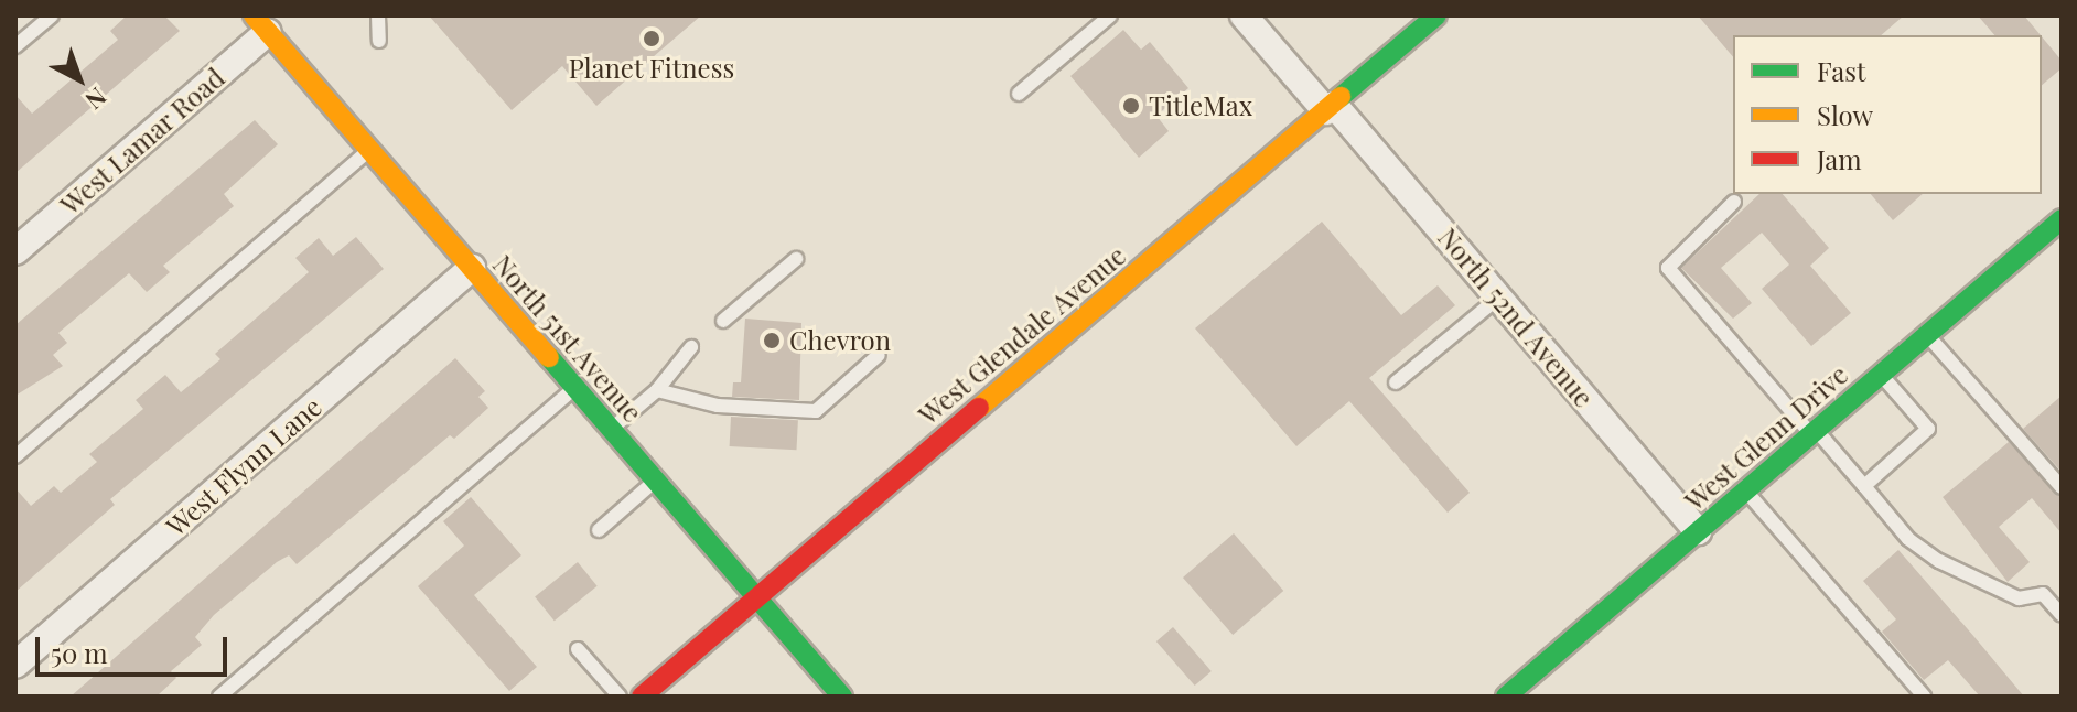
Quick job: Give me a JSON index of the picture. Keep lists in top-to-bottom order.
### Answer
{
  "streets": {
    "main road": ["West Glendale Avenue", "North 51st Avenue", "West Glenn Drive"],
    "street": ["West Lamar Road", "North 52nd Avenue", "West Flynn Lane"]
  },
  "crossings": [
    ["West Lamar Road", "North 51st Avenue"],
    ["North 52nd Avenue", "West Glendale Avenue"],
    ["North 52nd Avenue", "West Glenn Drive"],
    ["West Glendale Avenue", "North 51st Avenue"],
    ["North 51st Avenue", "West Flynn Lane"]
  ],
  "places": ["Planet Fitness", "TitleMax", "Chevron"],
  "legend": ["Fast", "Slow", "Jam"],
  "scale_bar": "50 m",
  "north": "bottom right"
}
